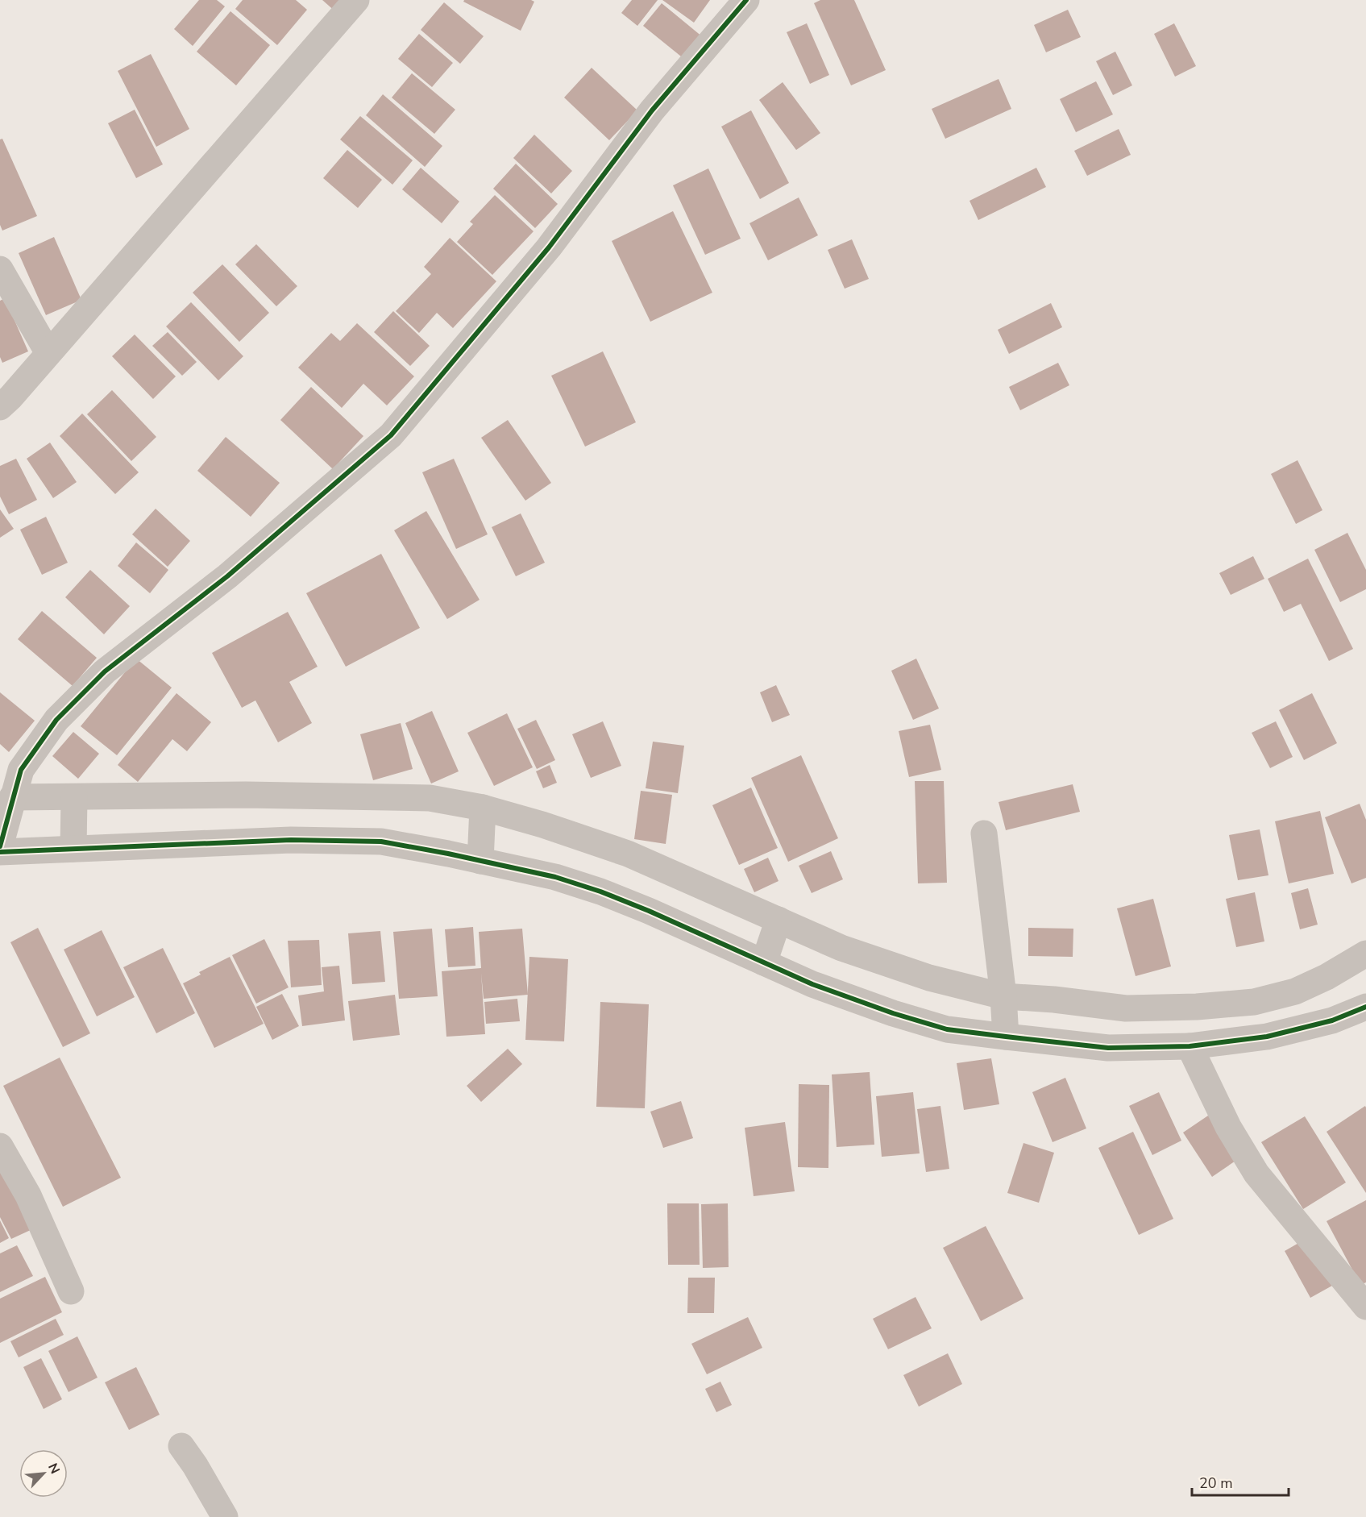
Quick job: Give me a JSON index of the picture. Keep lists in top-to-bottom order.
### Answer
{
  "scale_bar": "20 m",
  "north": "top right"
}
